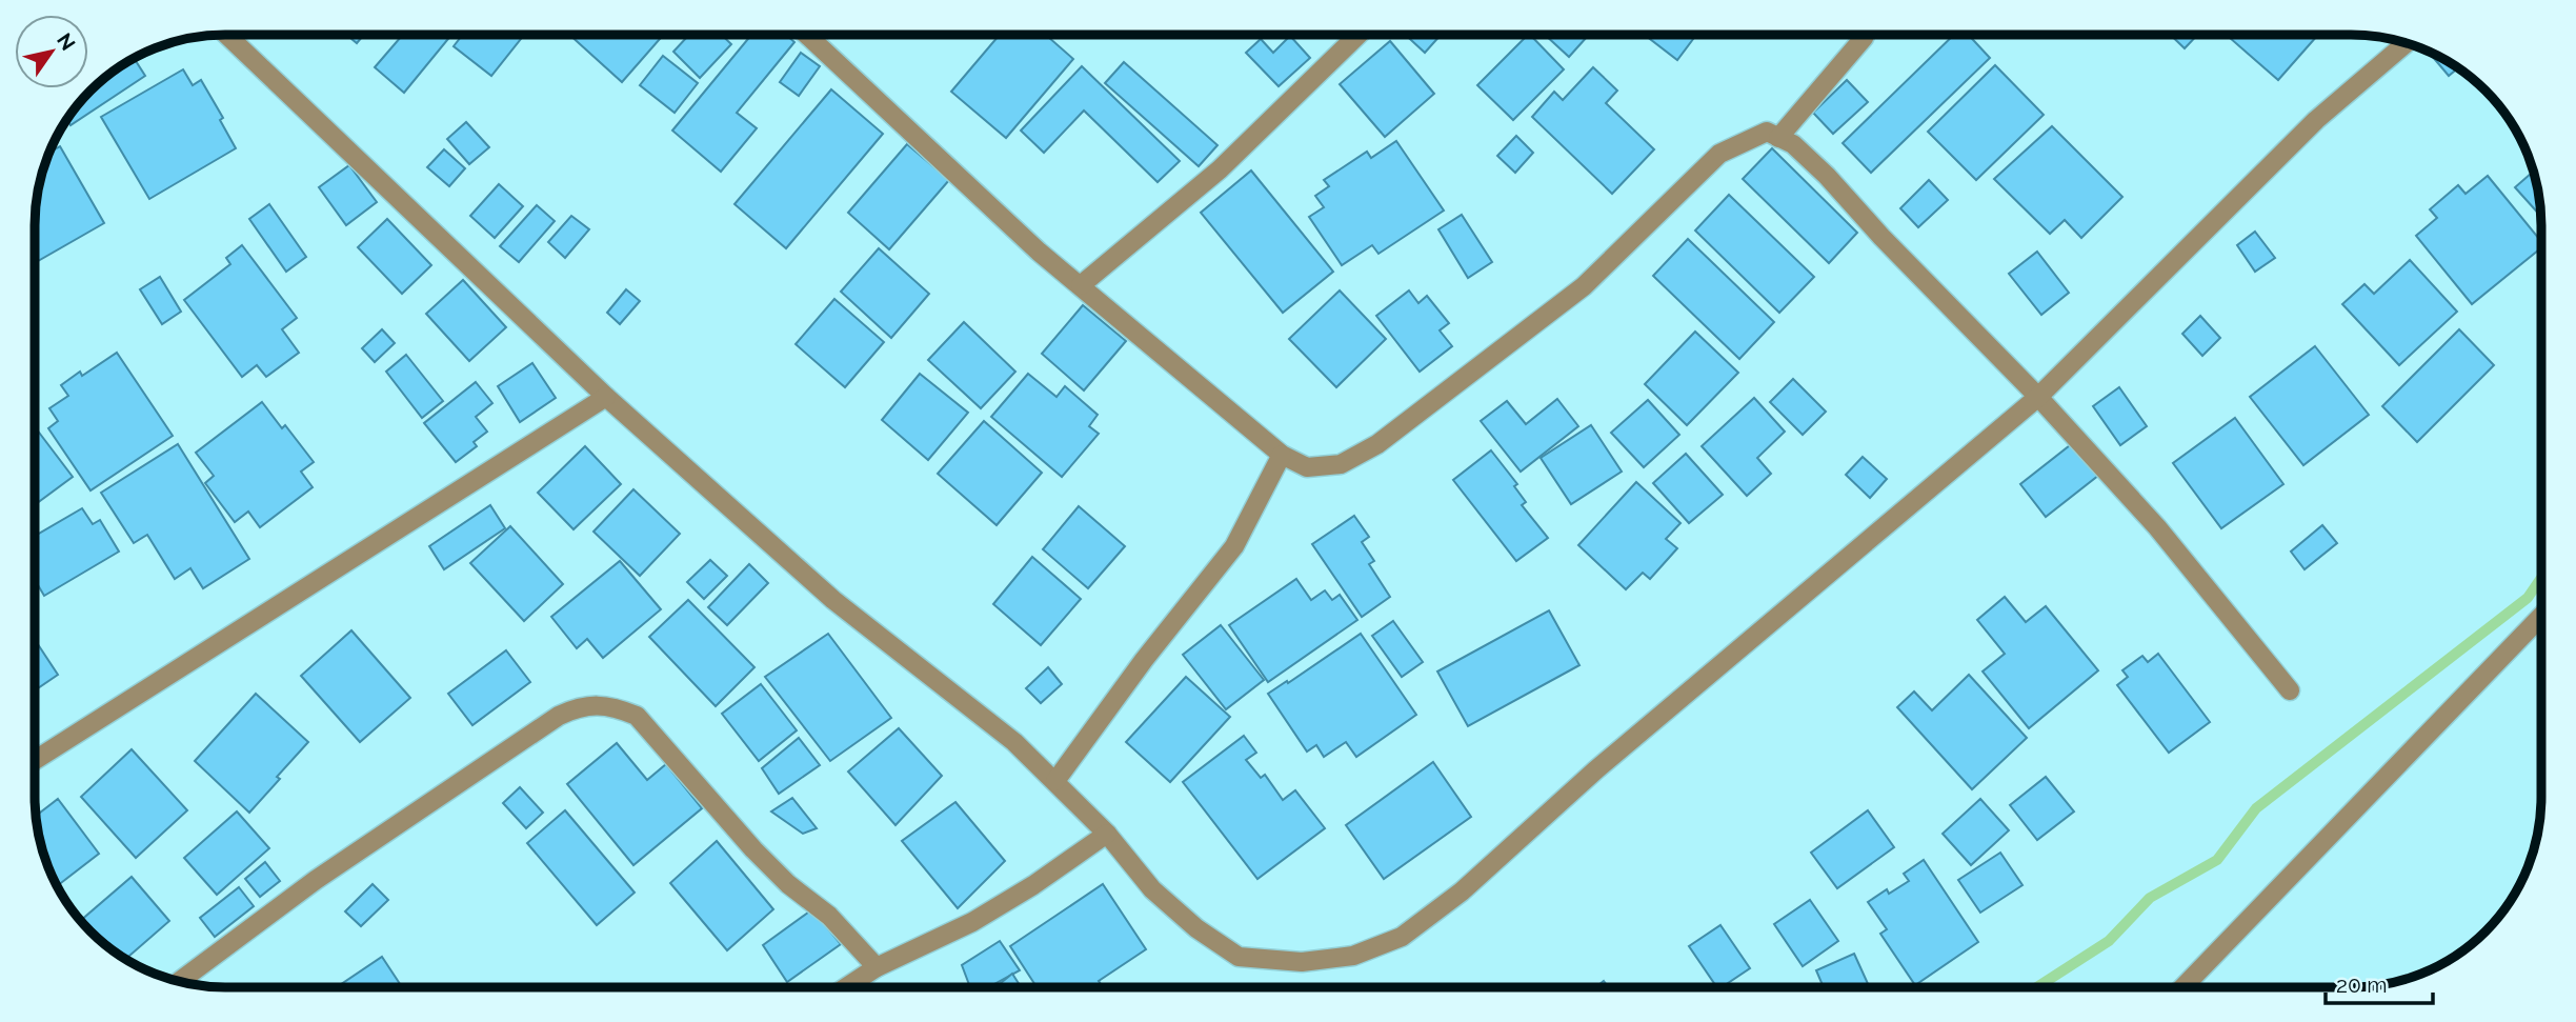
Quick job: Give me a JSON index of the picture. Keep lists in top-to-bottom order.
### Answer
{
  "scale_bar": "20 m",
  "north": "top right"
}
